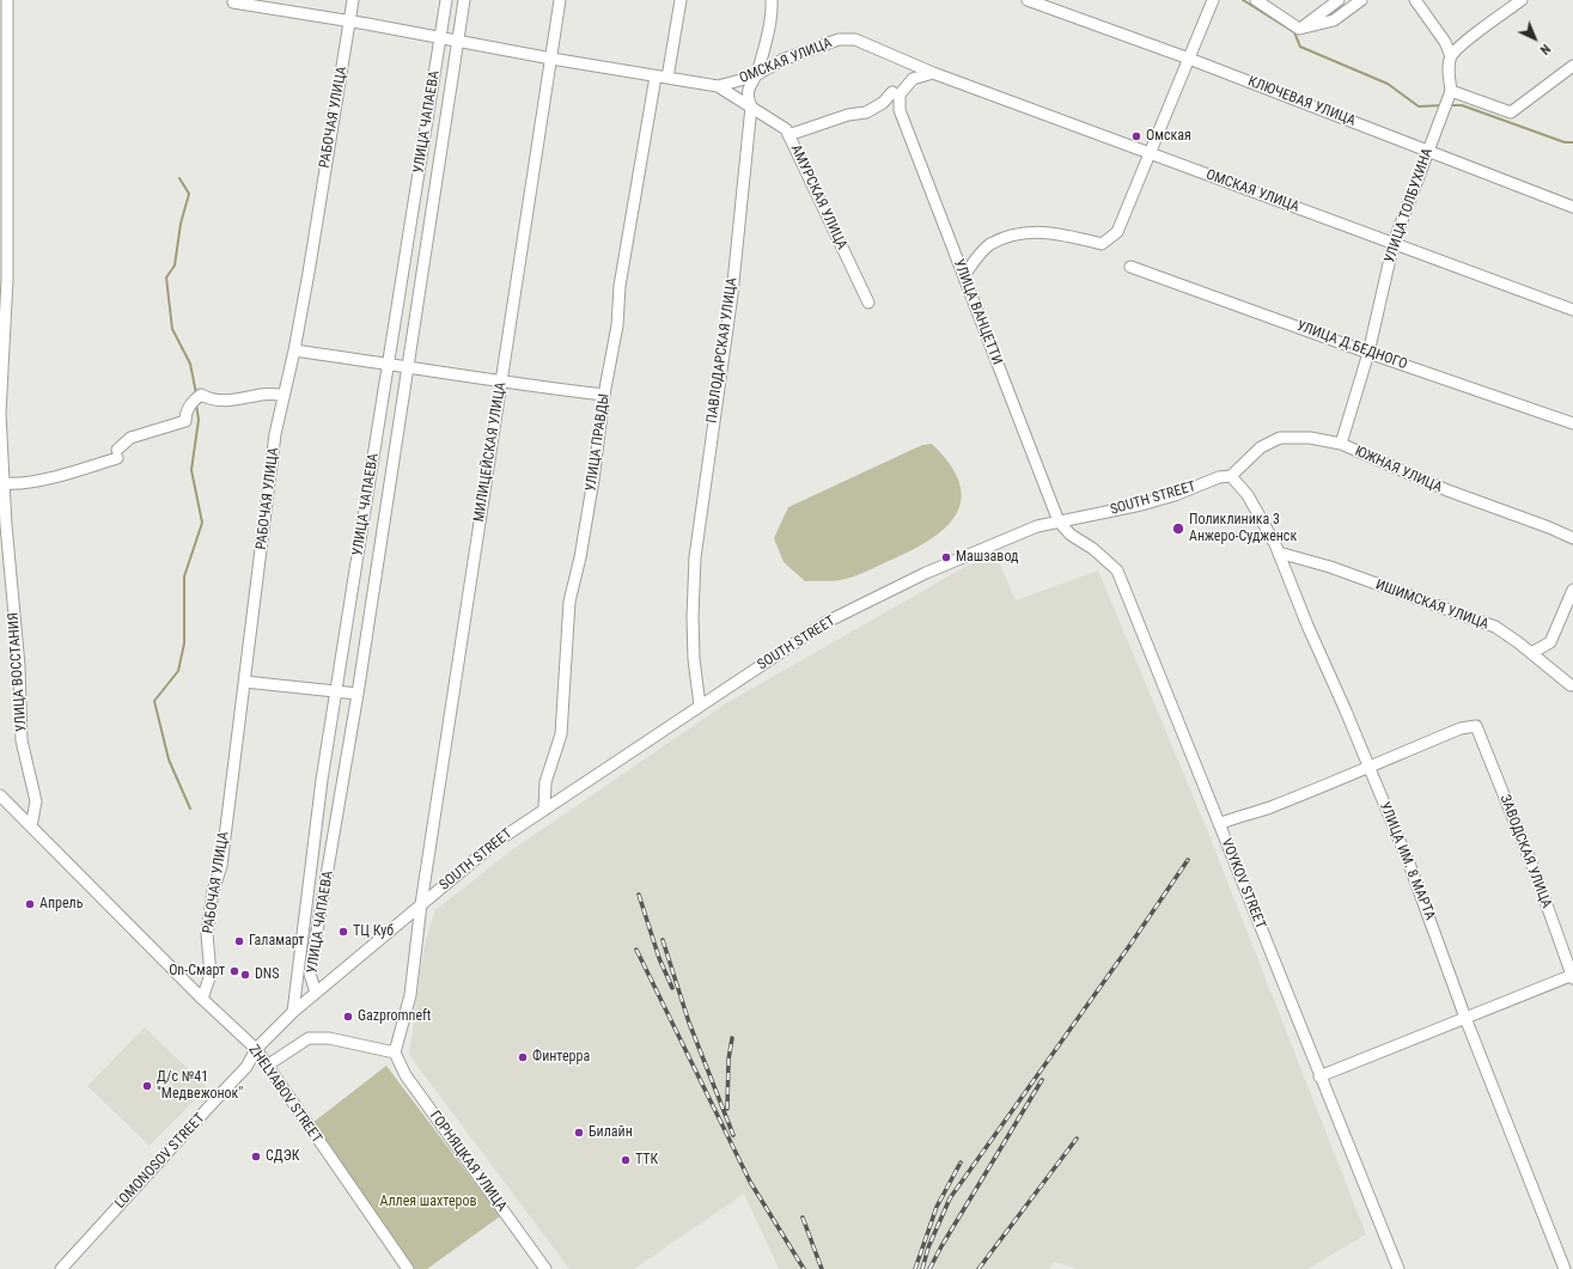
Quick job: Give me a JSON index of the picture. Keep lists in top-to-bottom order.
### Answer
{
  "streets": {
    "street": [
      "ОМСКАЯ УЛИЦА",
      "КЛЮЧЕВАЯ УЛИЦА",
      "РАБОЧАЯ УЛИЦА",
      "УЛИЦА ЧАПАЕВА",
      "АМУРСКАЯ УЛИЦА",
      "УЛИЦА ТОЛБУХИНА",
      "УЛИЦА ВАНЦЕТТИ",
      "УЛИЦА Д.БЕДНОГО",
      "ПАВЛОДАРСКАЯ УЛИЦА",
      "УЛИЦА ПРАВДЫ",
      "МИЛИЦЕЙСКАЯ УЛИЦА",
      "ЮЖНАЯ УЛИЦА",
      "SOUTH STREET",
      "ИШИМСКАЯ УЛИЦА",
      "УЛИЦА ВОССТАНИЯ",
      "ЗАВОДСКАЯ УЛИЦА",
      "УЛИЦА ИМ. 8 МАРТА",
      "VOYKOV STREET",
      "ZHELYABOV STREET",
      "LOMONOSOV STREET",
      "ГОРНЯЦКАЯ УЛИЦА"
    ]
  },
  "crossings": [
    ["ОМСКАЯ УЛИЦА", "АМУРСКАЯ УЛИЦА"],
    ["ОМСКАЯ УЛИЦА", "УЛИЦА ТОЛБУХИНА"],
    ["ОМСКАЯ УЛИЦА", "УЛИЦА ВАНЦЕТТИ"],
    ["ОМСКАЯ УЛИЦА", "ПАВЛОДАРСКАЯ УЛИЦА"],
    ["КЛЮЧЕВАЯ УЛИЦА", "УЛИЦА ТОЛБУХИНА"],
    ["РАБОЧАЯ УЛИЦА", "ZHELYABOV STREET"],
    ["УЛИЦА ЧАПАЕВА", "SOUTH STREET"],
    ["УЛИЦА ЧАПАЕВА", "LOMONOSOV STREET"],
    ["АМУРСКАЯ УЛИЦА", "ПАВЛОДАРСКАЯ УЛИЦА"],
    ["УЛИЦА ТОЛБУХИНА", "УЛИЦА Д.БЕДНОГО"],
    ["УЛИЦА ТОЛБУХИНА", "ЮЖНАЯ УЛИЦА"],
    ["УЛИЦА ВАНЦЕТТИ", "SOUTH STREET"],
    ["УЛИЦА ВАНЦЕТТИ", "VOYKOV STREET"],
    ["ПАВЛОДАРСКАЯ УЛИЦА", "SOUTH STREET"],
    ["УЛИЦА ПРАВДЫ", "SOUTH STREET"],
    ["МИЛИЦЕЙСКАЯ УЛИЦА", "SOUTH STREET"],
    ["МИЛИЦЕЙСКАЯ УЛИЦА", "ГОРНЯЦКАЯ УЛИЦА"],
    ["ЮЖНАЯ УЛИЦА", "SOUTH STREET"],
    ["ЮЖНАЯ УЛИЦА", "УЛИЦА ИМ. 8 МАРТА"],
    ["SOUTH STREET", "УЛИЦА ИМ. 8 МАРТА"],
    ["SOUTH STREET", "VOYKOV STREET"],
    ["SOUTH STREET", "LOMONOSOV STREET"],
    ["ИШИМСКАЯ УЛИЦА", "УЛИЦА ИМ. 8 МАРТА"],
    ["УЛИЦА ВОССТАНИЯ", "ZHELYABOV STREET"],
    ["ЗАВОДСКАЯ УЛИЦА", "УЛИЦА ИМ. 8 МАРТА"],
    ["ZHELYABOV STREET", "LOMONOSOV STREET"]
  ],
  "parks": ["Аллея шахтеров"],
  "places": [
    "Омская",
    "Поликлиника 3 Анжеро-Судженск",
    "Машзавод",
    "Апрель",
    "ТЦ Куб",
    "Галамарт",
    "On-Смарт",
    "DNS",
    "Gazpromneft",
    "Финтерра",
    "Д/с №41 \"Медвежонок\"",
    "Билайн",
    "СДЭК",
    "ТТК"
  ],
  "north": "bottom right"
}
